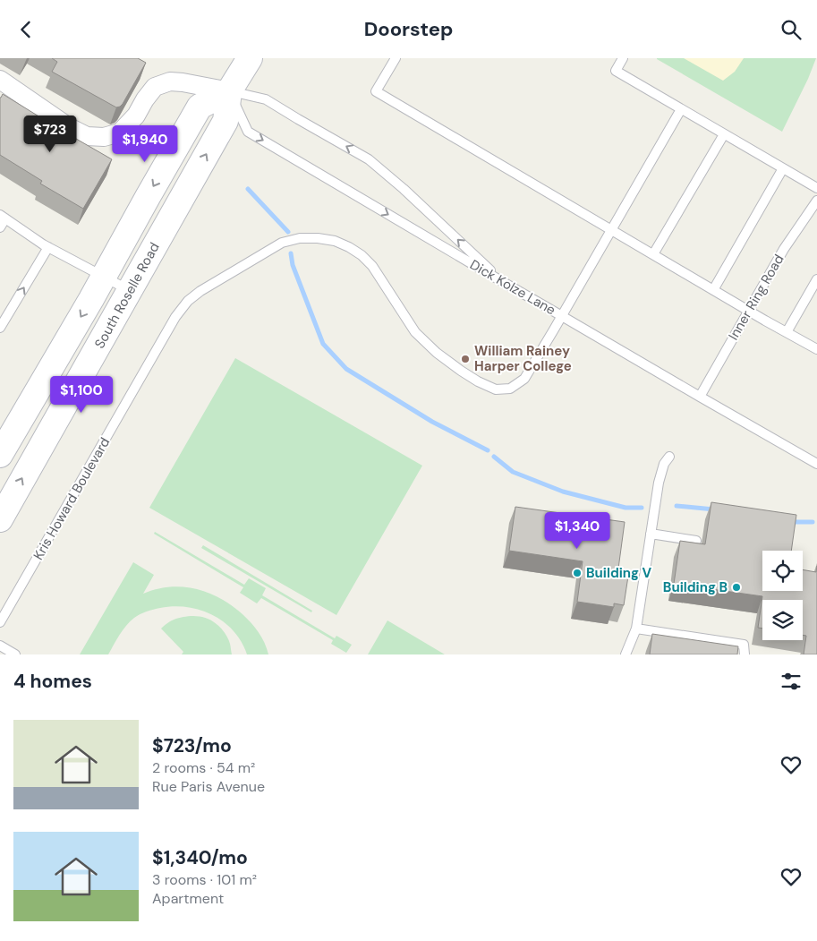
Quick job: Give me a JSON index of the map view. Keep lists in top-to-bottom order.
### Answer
{
  "streets": {
    "main road": ["South Roselle Road"],
    "lane": ["Dick Kolze Lane", "Inner Ring Road", "Kris Howard Boulevard"]
  },
  "crossings": [
    ["Dick Kolze Lane", "South Roselle Road"],
    ["Dick Kolze Lane", "Inner Ring Road"],
    ["Dick Kolze Lane", "Kris Howard Boulevard"]
  ],
  "places": ["William Rainey Harper College", "Building V", "Building B"],
  "page": {
    "header": "Doorstep",
    "price": [
      "$723",
      "$1,940",
      "$1,100",
      "$1,340"
    ],
    "heading": "4 homes",
    "list": [
      {
        "name": "$723/mo",
        "note": "2 rooms · 54 m² · Rue Paris Avenue"
      },
      {
        "name": "$1,340/mo",
        "note": "3 rooms · 101 m² · Apartment"
      }
    ]
  }
}
